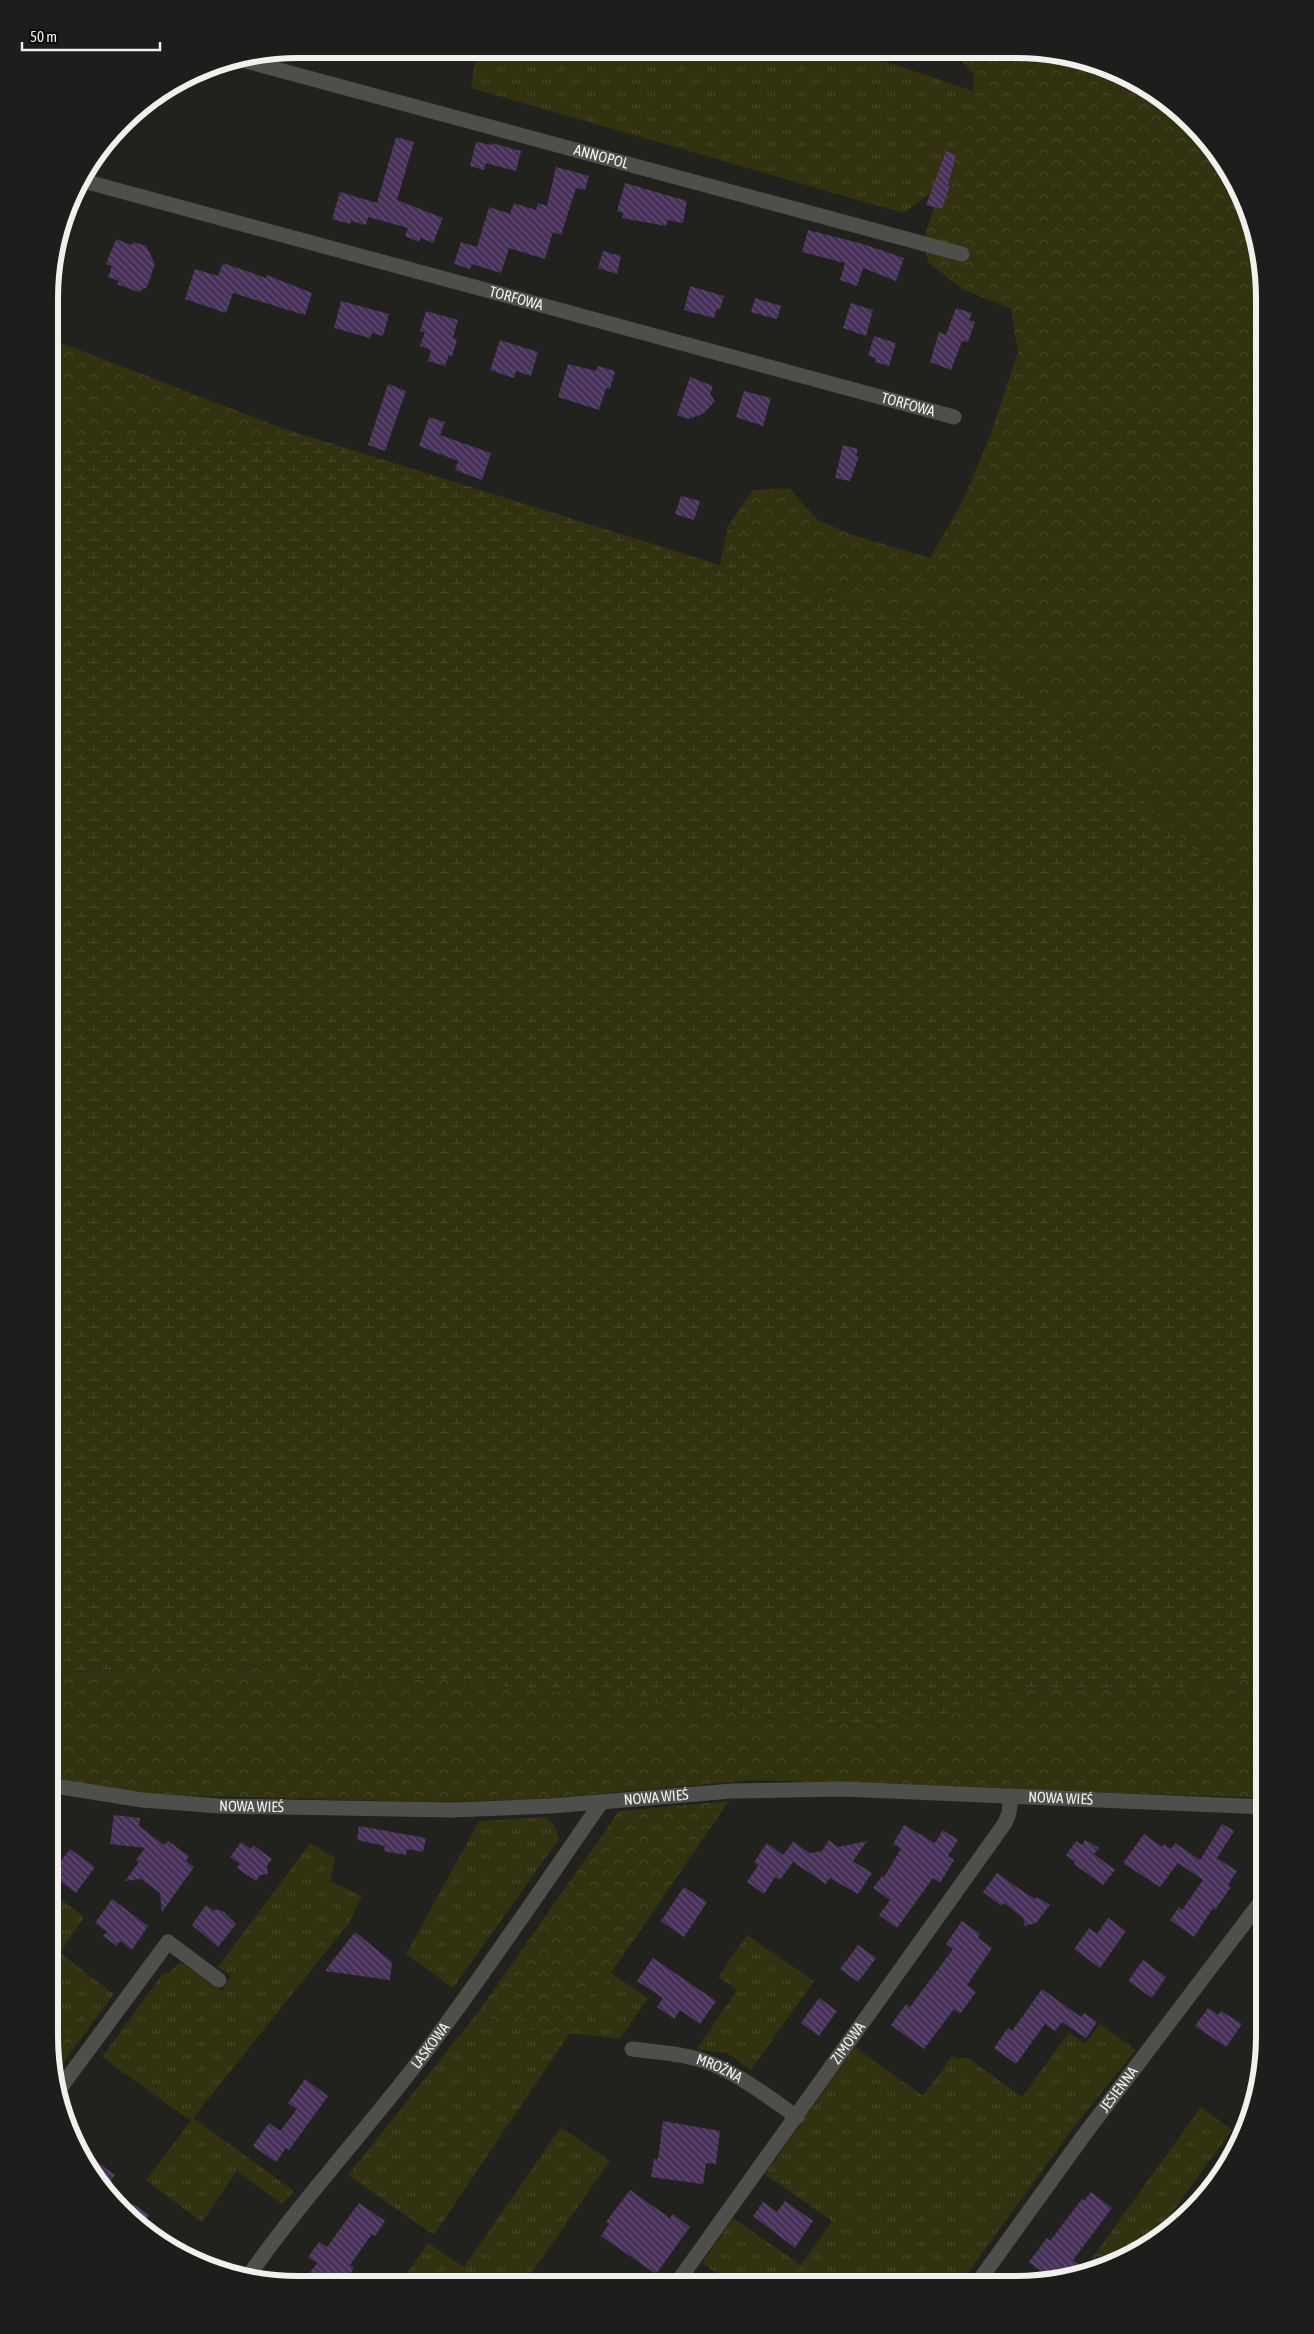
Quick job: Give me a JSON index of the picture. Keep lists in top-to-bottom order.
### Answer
{
  "streets": {
    "street": [
      "ANNOPOL",
      "TORFOWA",
      "NOWA WIEŚ",
      "ZIMOWA",
      "LASKOWA",
      "MROŹNA",
      "JESIENNA"
    ]
  },
  "crossings": [
    ["NOWA WIEŚ", "ZIMOWA"],
    ["NOWA WIEŚ", "LASKOWA"],
    ["ZIMOWA", "MROŹNA"]
  ],
  "scale_bar": "50 m"
}
